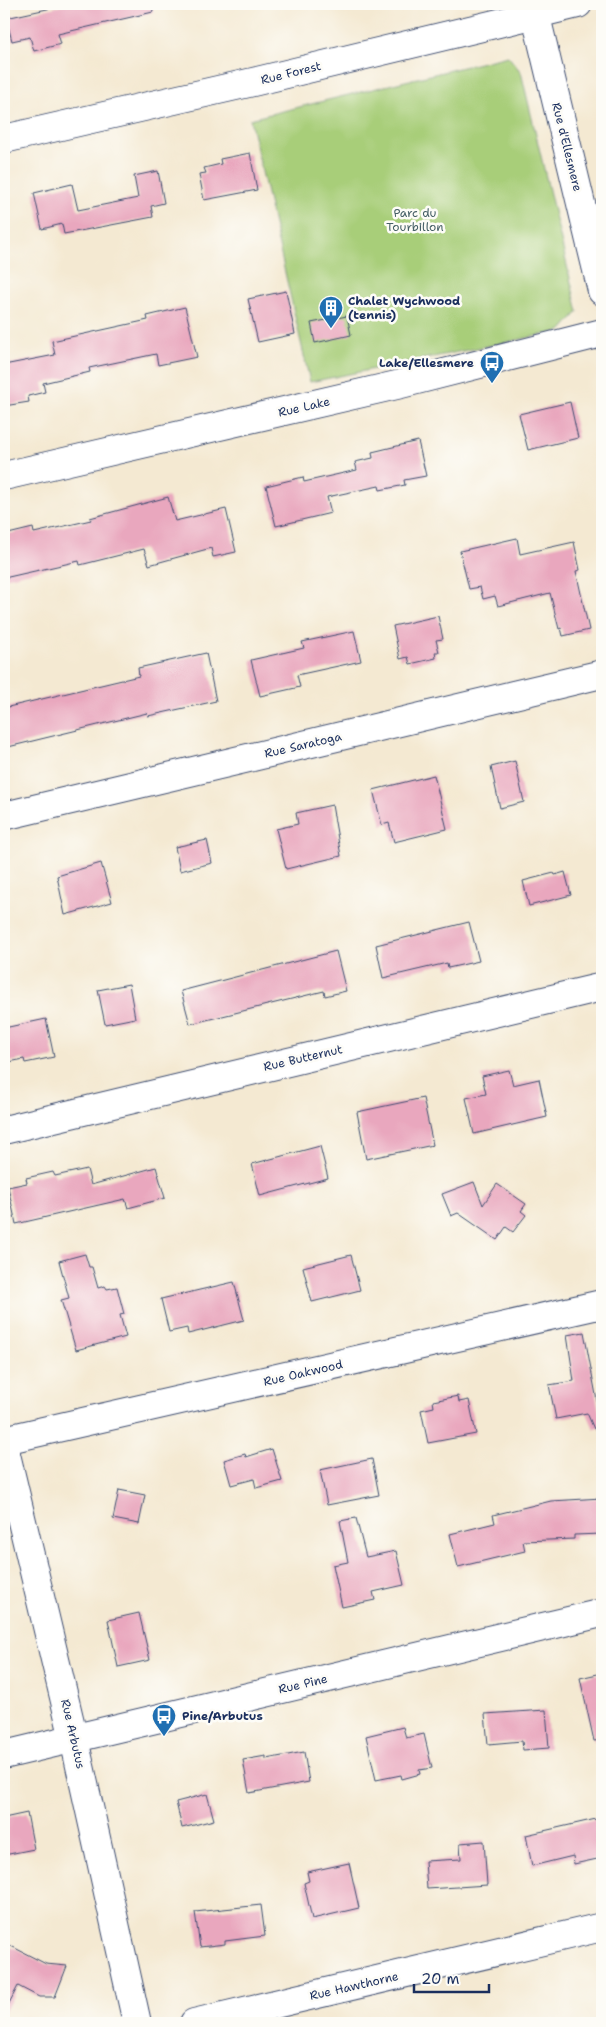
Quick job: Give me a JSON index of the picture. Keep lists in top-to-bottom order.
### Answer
{
  "streets": {
    "street": [
      "Rue Forest",
      "Rue d'Ellesmere",
      "Rue Lake",
      "Rue Saratoga",
      "Rue Butternut",
      "Rue Oakwood",
      "Rue Pine",
      "Rue Arbutus",
      "Rue Hawthorne"
    ]
  },
  "crossings": [
    ["Rue Forest", "Rue d'Ellesmere"],
    ["Rue Pine", "Rue Arbutus"]
  ],
  "parks": ["Parc du Tourbillon"],
  "places": {
    "building": ["Chalet Wychwood (tennis)"],
    "bus stop": ["Lake/Ellesmere", "Pine/Arbutus"]
  },
  "scale_bar": "20 m"
}
